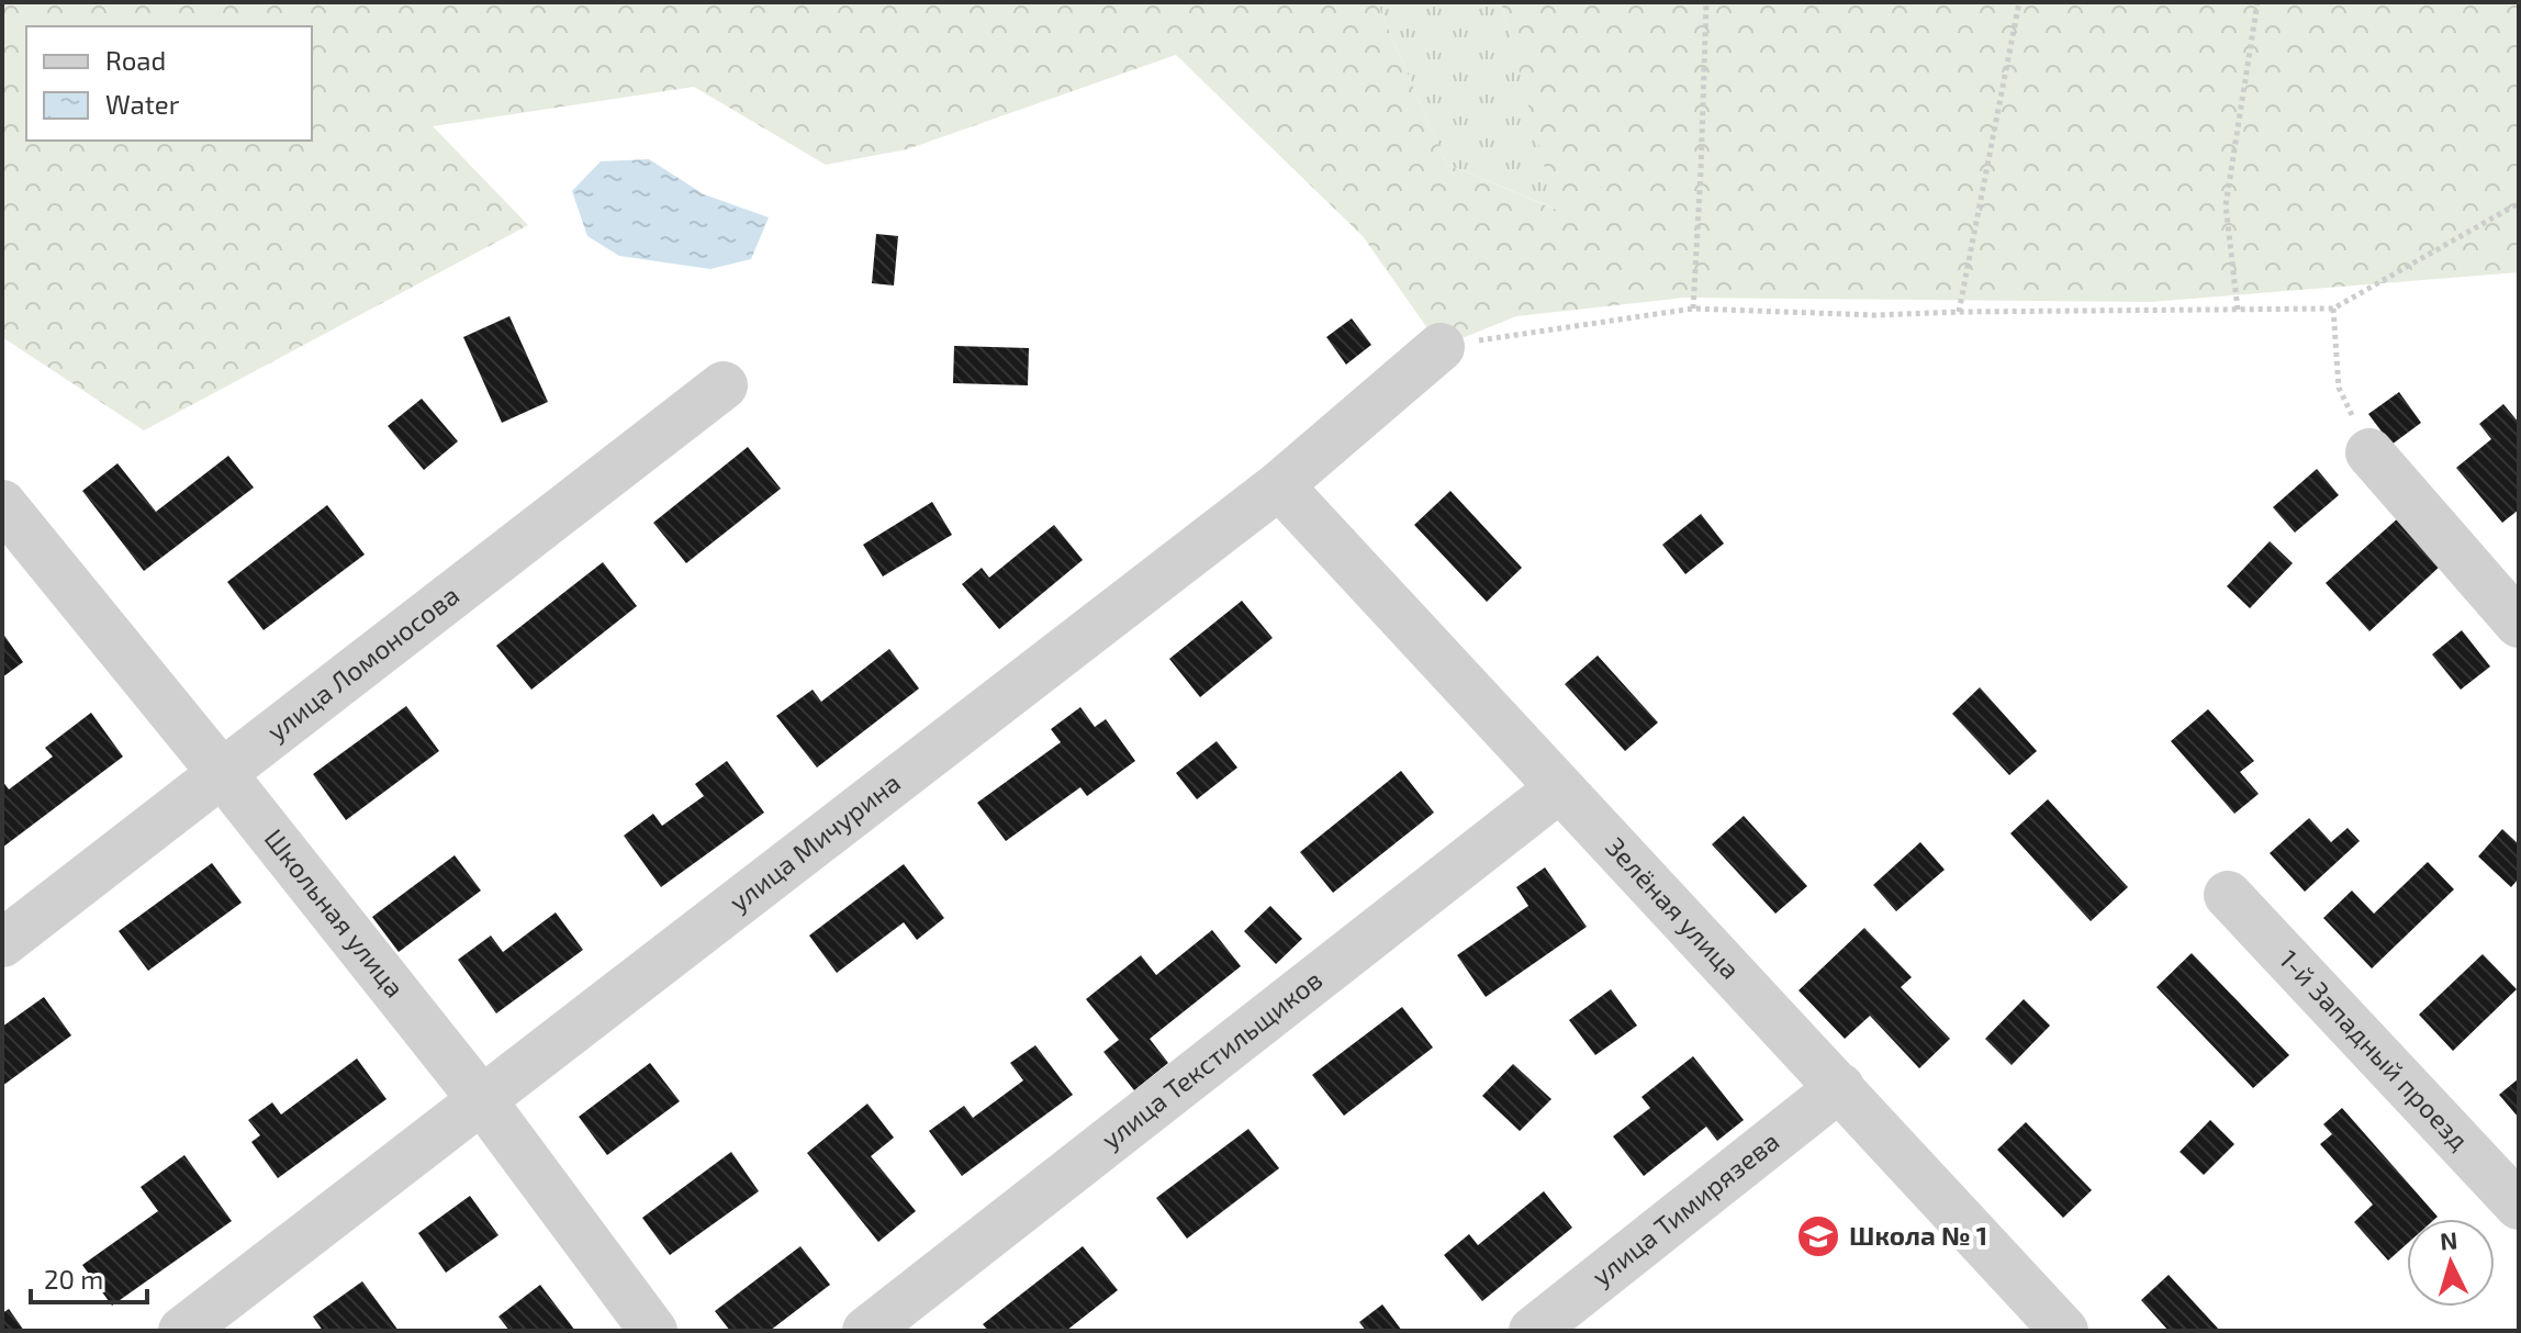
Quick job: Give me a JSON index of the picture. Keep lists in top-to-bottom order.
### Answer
{
  "streets": {
    "street": [
      "улица Ломоносова",
      "улица Мичурина",
      "Зелёная улица",
      "Школьная улица",
      "1-й Западный проезд",
      "улица Текстильщиков",
      "улица Тимирязева"
    ]
  },
  "crossings": [
    ["улица Ломоносова", "Школьная улица"],
    ["улица Мичурина", "Зелёная улица"],
    ["улица Мичурина", "Школьная улица"],
    ["Зелёная улица", "улица Текстильщиков"],
    ["Зелёная улица", "улица Тимирязева"]
  ],
  "places": {
    "school or university": ["Школа № 1"]
  },
  "legend": ["Road", "Water"],
  "scale_bar": "20 m",
  "north": "top"
}
